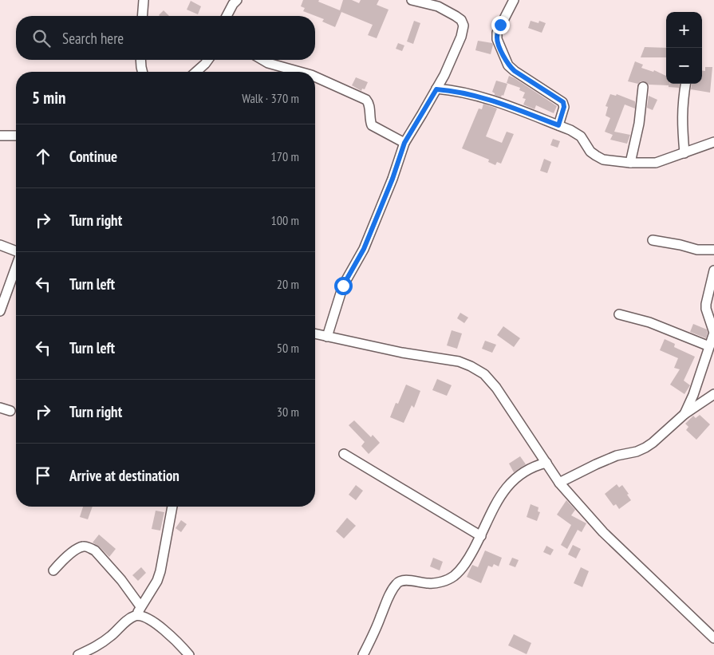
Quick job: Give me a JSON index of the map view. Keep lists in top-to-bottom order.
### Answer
{
  "page": {
    "map_buttons": ["+", "−"],
    "search": "Search here",
    "heading": ["5 min", "Walk · 370 m"],
    "list": [
      ["Continue", "170 m"],
      ["Turn right", "100 m"],
      ["Turn left", "20 m"],
      ["Turn left", "50 m"],
      ["Turn right", "30 m"],
      "Arrive at destination"
    ]
  }
}
